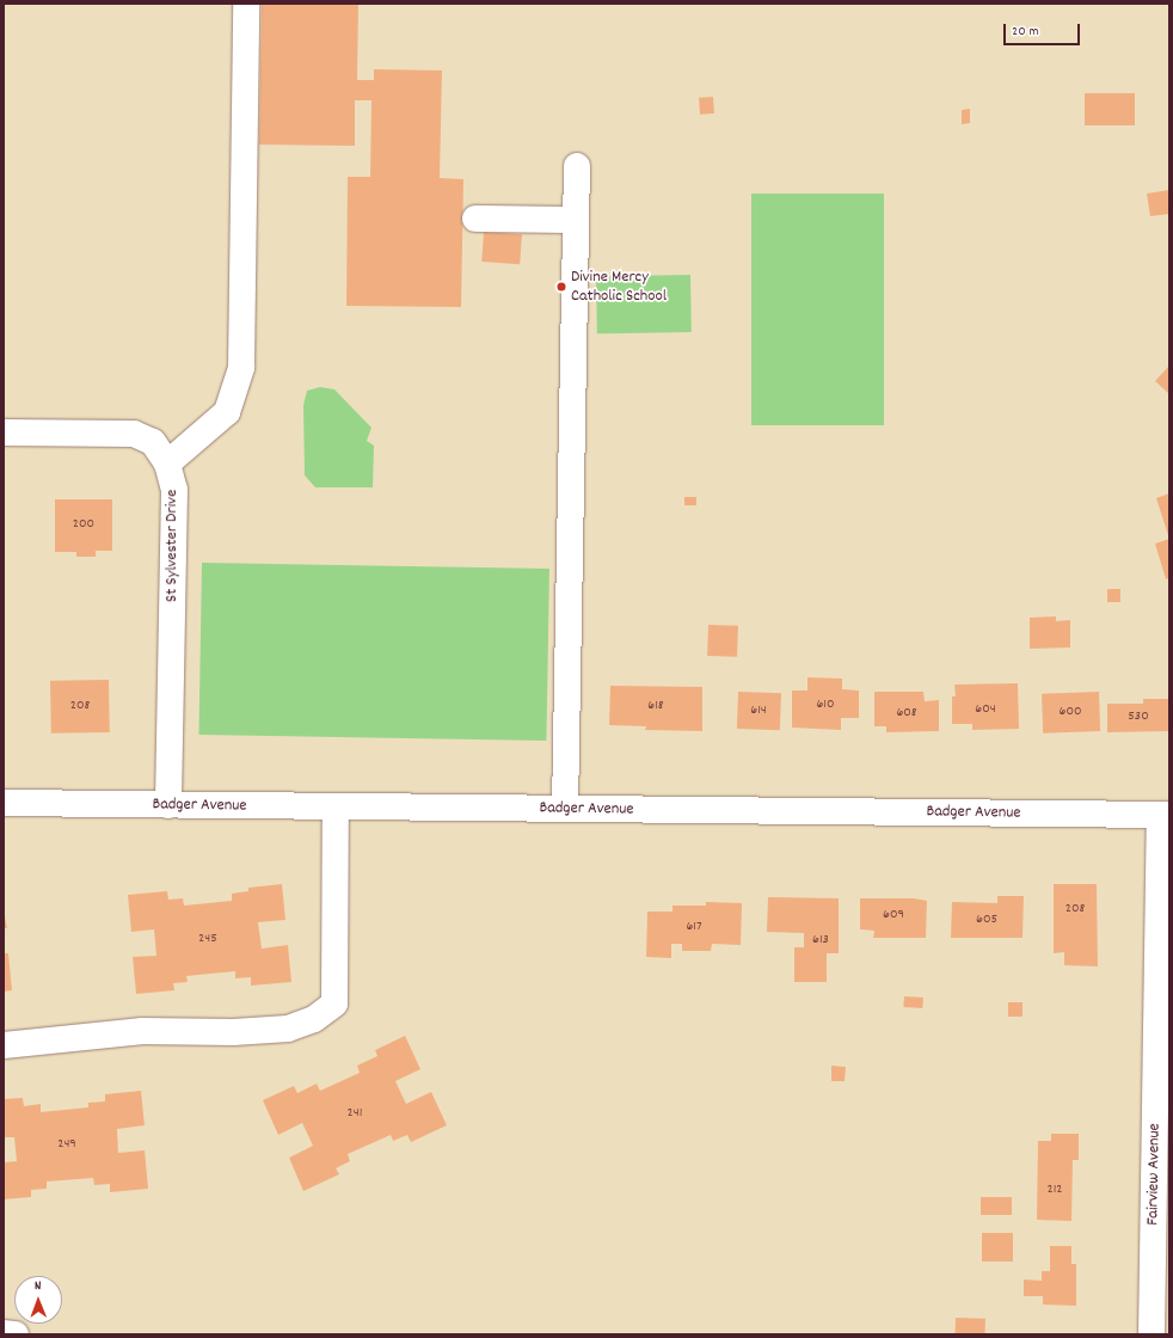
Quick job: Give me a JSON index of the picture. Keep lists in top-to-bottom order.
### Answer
{
  "streets": {
    "street": ["St Sylvester Drive", "Badger Avenue", "Fairview Avenue"]
  },
  "crossings": [
    ["St Sylvester Drive", "Badger Avenue"],
    ["Badger Avenue", "Fairview Avenue"]
  ],
  "places": ["Divine Mercy Catholic School"],
  "house_numbers": [
    "200",
    "610",
    "208",
    "618",
    "604",
    "614",
    "600",
    "608",
    "530",
    "208",
    "609",
    "605",
    "617",
    "245",
    "613",
    "241",
    "249",
    "212"
  ],
  "scale_bar": "20 m",
  "north": "top"
}
